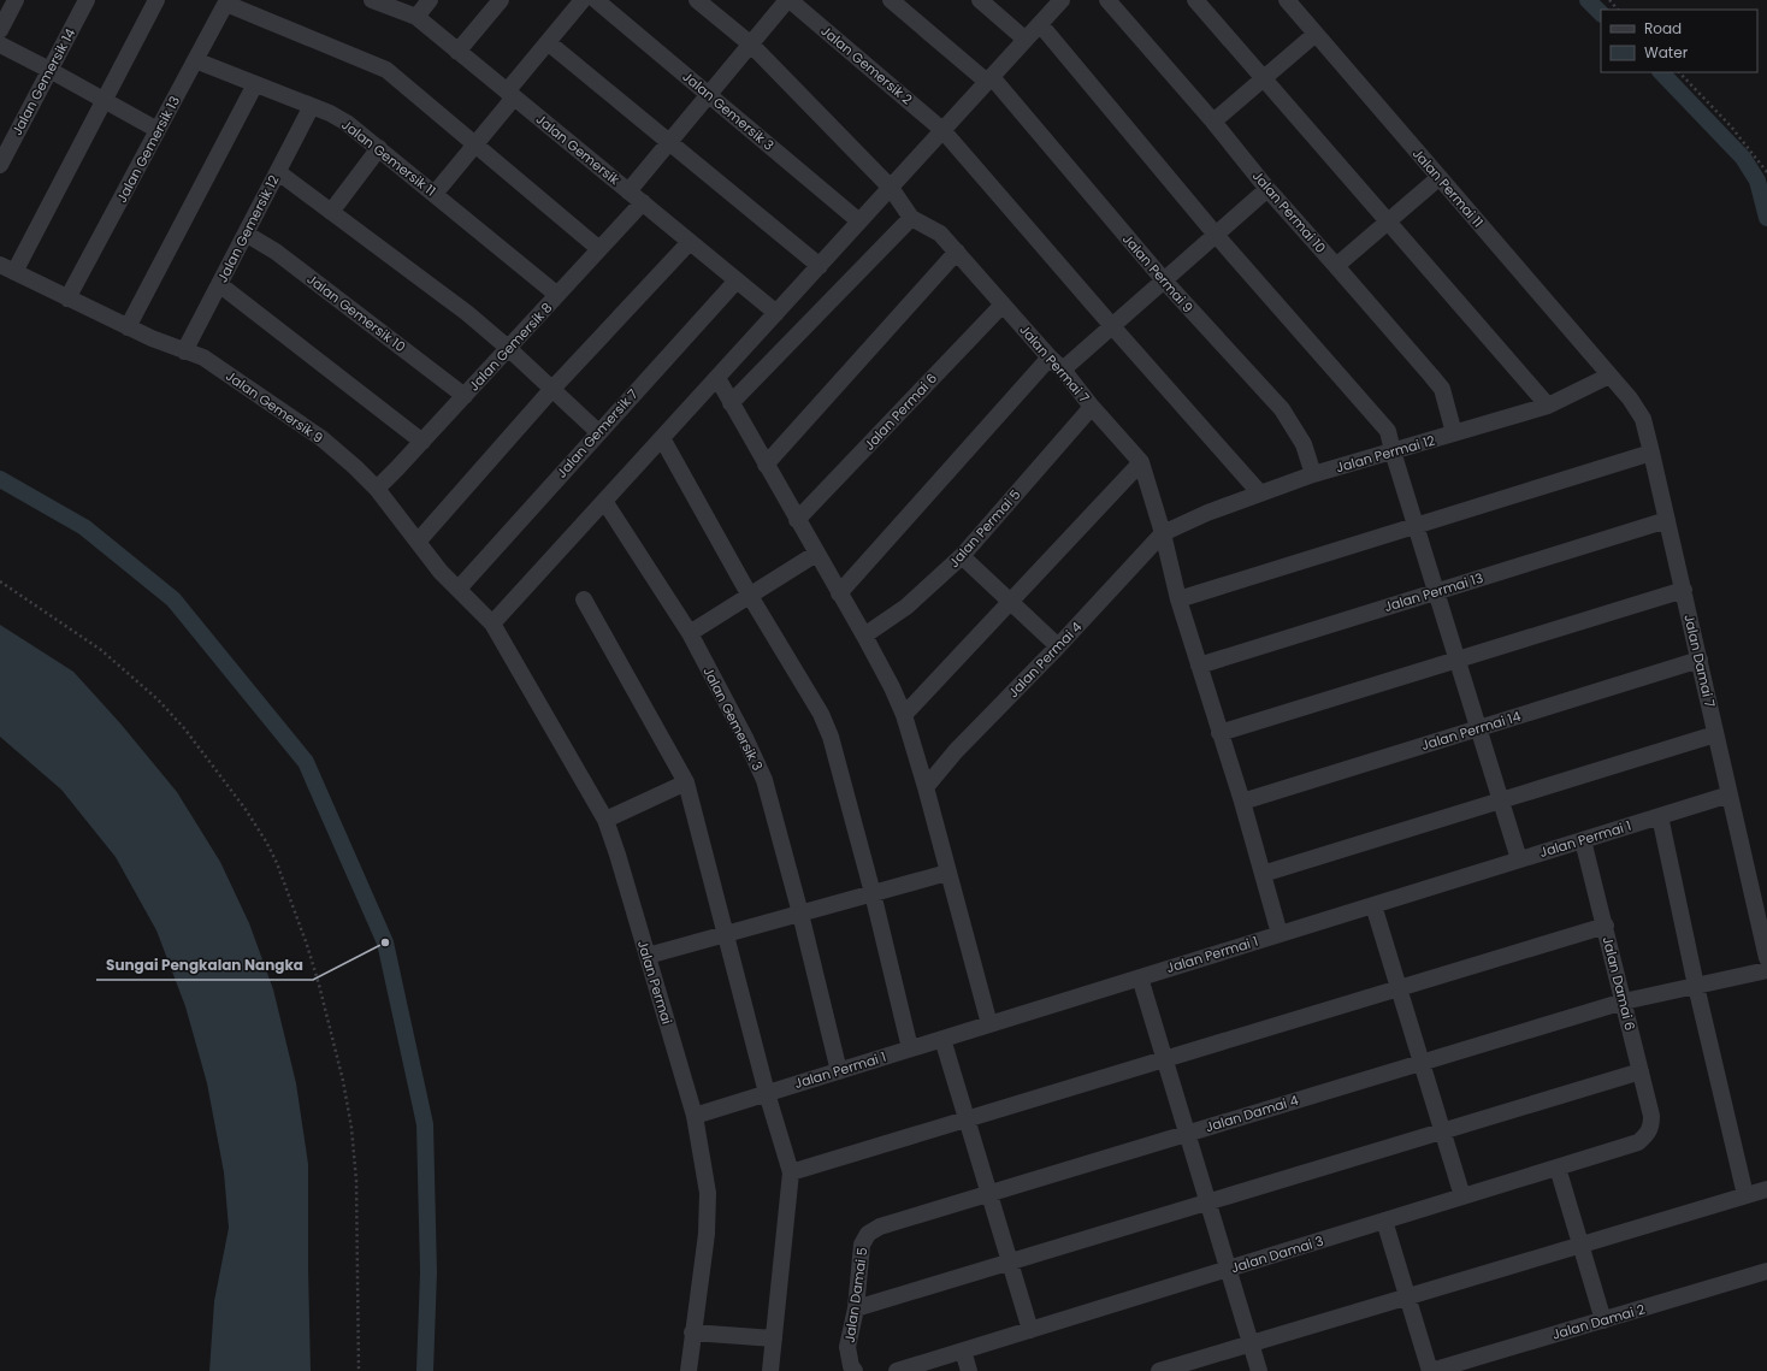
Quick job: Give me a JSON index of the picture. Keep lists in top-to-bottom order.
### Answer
{
  "streets": {
    "street": [
      "Jalan Gemersik 2",
      "Jalan Gemersik 14",
      "Jalan Gemersik 3",
      "Jalan Gemersik 13",
      "Jalan Gemersik",
      "Jalan Gemersik 11",
      "Jalan Permai 11",
      "Jalan Permai 10",
      "Jalan Gemersik 12",
      "Jalan Permai 9",
      "Jalan Gemersik 10",
      "Jalan Gemersik 8",
      "Jalan Permai 7",
      "Jalan Gemersik 9",
      "Jalan Permai 6",
      "Jalan Gemersik 7",
      "Jalan Permai 12",
      "Jalan Permai 5",
      "Jalan Permai 13",
      "Jalan Permai 4",
      "Jalan Damai 7",
      "Jalan Permai 14",
      "Jalan Permai 1",
      "Jalan Permai",
      "Jalan Damai 6",
      "Jalan Damai 4",
      "Jalan Damai 3",
      "Jalan Damai 5",
      "Jalan Damai 2"
    ]
  },
  "crossings": [
    ["Jalan Gemersik 2", "Jalan Permai 12"],
    ["Jalan Gemersik 3", "Jalan Permai 1"],
    ["Jalan Gemersik 13", "Jalan Gemersik 11"],
    ["Jalan Gemersik 13", "Jalan Gemersik 9"],
    ["Jalan Gemersik", "Jalan Gemersik 8"],
    ["Jalan Gemersik", "Jalan Gemersik 7"],
    ["Jalan Gemersik 11", "Jalan Gemersik 12"],
    ["Jalan Gemersik 11", "Jalan Gemersik 8"],
    ["Jalan Permai 11", "Jalan Permai 12"],
    ["Jalan Permai 11", "Jalan Damai 7"],
    ["Jalan Permai 10", "Jalan Permai 12"],
    ["Jalan Gemersik 12", "Jalan Gemersik 10"],
    ["Jalan Gemersik 12", "Jalan Gemersik 9"],
    ["Jalan Permai 9", "Jalan Permai 12"],
    ["Jalan Gemersik 10", "Jalan Gemersik 8"],
    ["Jalan Gemersik 8", "Jalan Gemersik 9"],
    ["Jalan Permai 7", "Jalan Permai 6"],
    ["Jalan Permai 7", "Jalan Permai 12"],
    ["Jalan Permai 7", "Jalan Permai 5"],
    ["Jalan Permai 7", "Jalan Permai 13"],
    ["Jalan Permai 7", "Jalan Permai 4"],
    ["Jalan Permai 7", "Jalan Permai 14"],
    ["Jalan Permai 7", "Jalan Permai 1"],
    ["Jalan Gemersik 9", "Jalan Gemersik 7"],
    ["Jalan Gemersik 9", "Jalan Permai"],
    ["Jalan Permai 12", "Jalan Permai 4"],
    ["Jalan Permai 12", "Jalan Damai 7"],
    ["Jalan Permai 13", "Jalan Damai 7"],
    ["Jalan Damai 7", "Jalan Permai 14"],
    ["Jalan Damai 7", "Jalan Permai 1"],
    ["Jalan Permai 1", "Jalan Permai"],
    ["Jalan Permai 1", "Jalan Damai 6"],
    ["Jalan Damai 6", "Jalan Damai 4"],
    ["Jalan Damai 6", "Jalan Damai 3"],
    ["Jalan Damai 4", "Jalan Damai 5"]
  ],
  "places": ["Sungai Pengkalan Nangka"],
  "legend": ["Road", "Water"]
}
